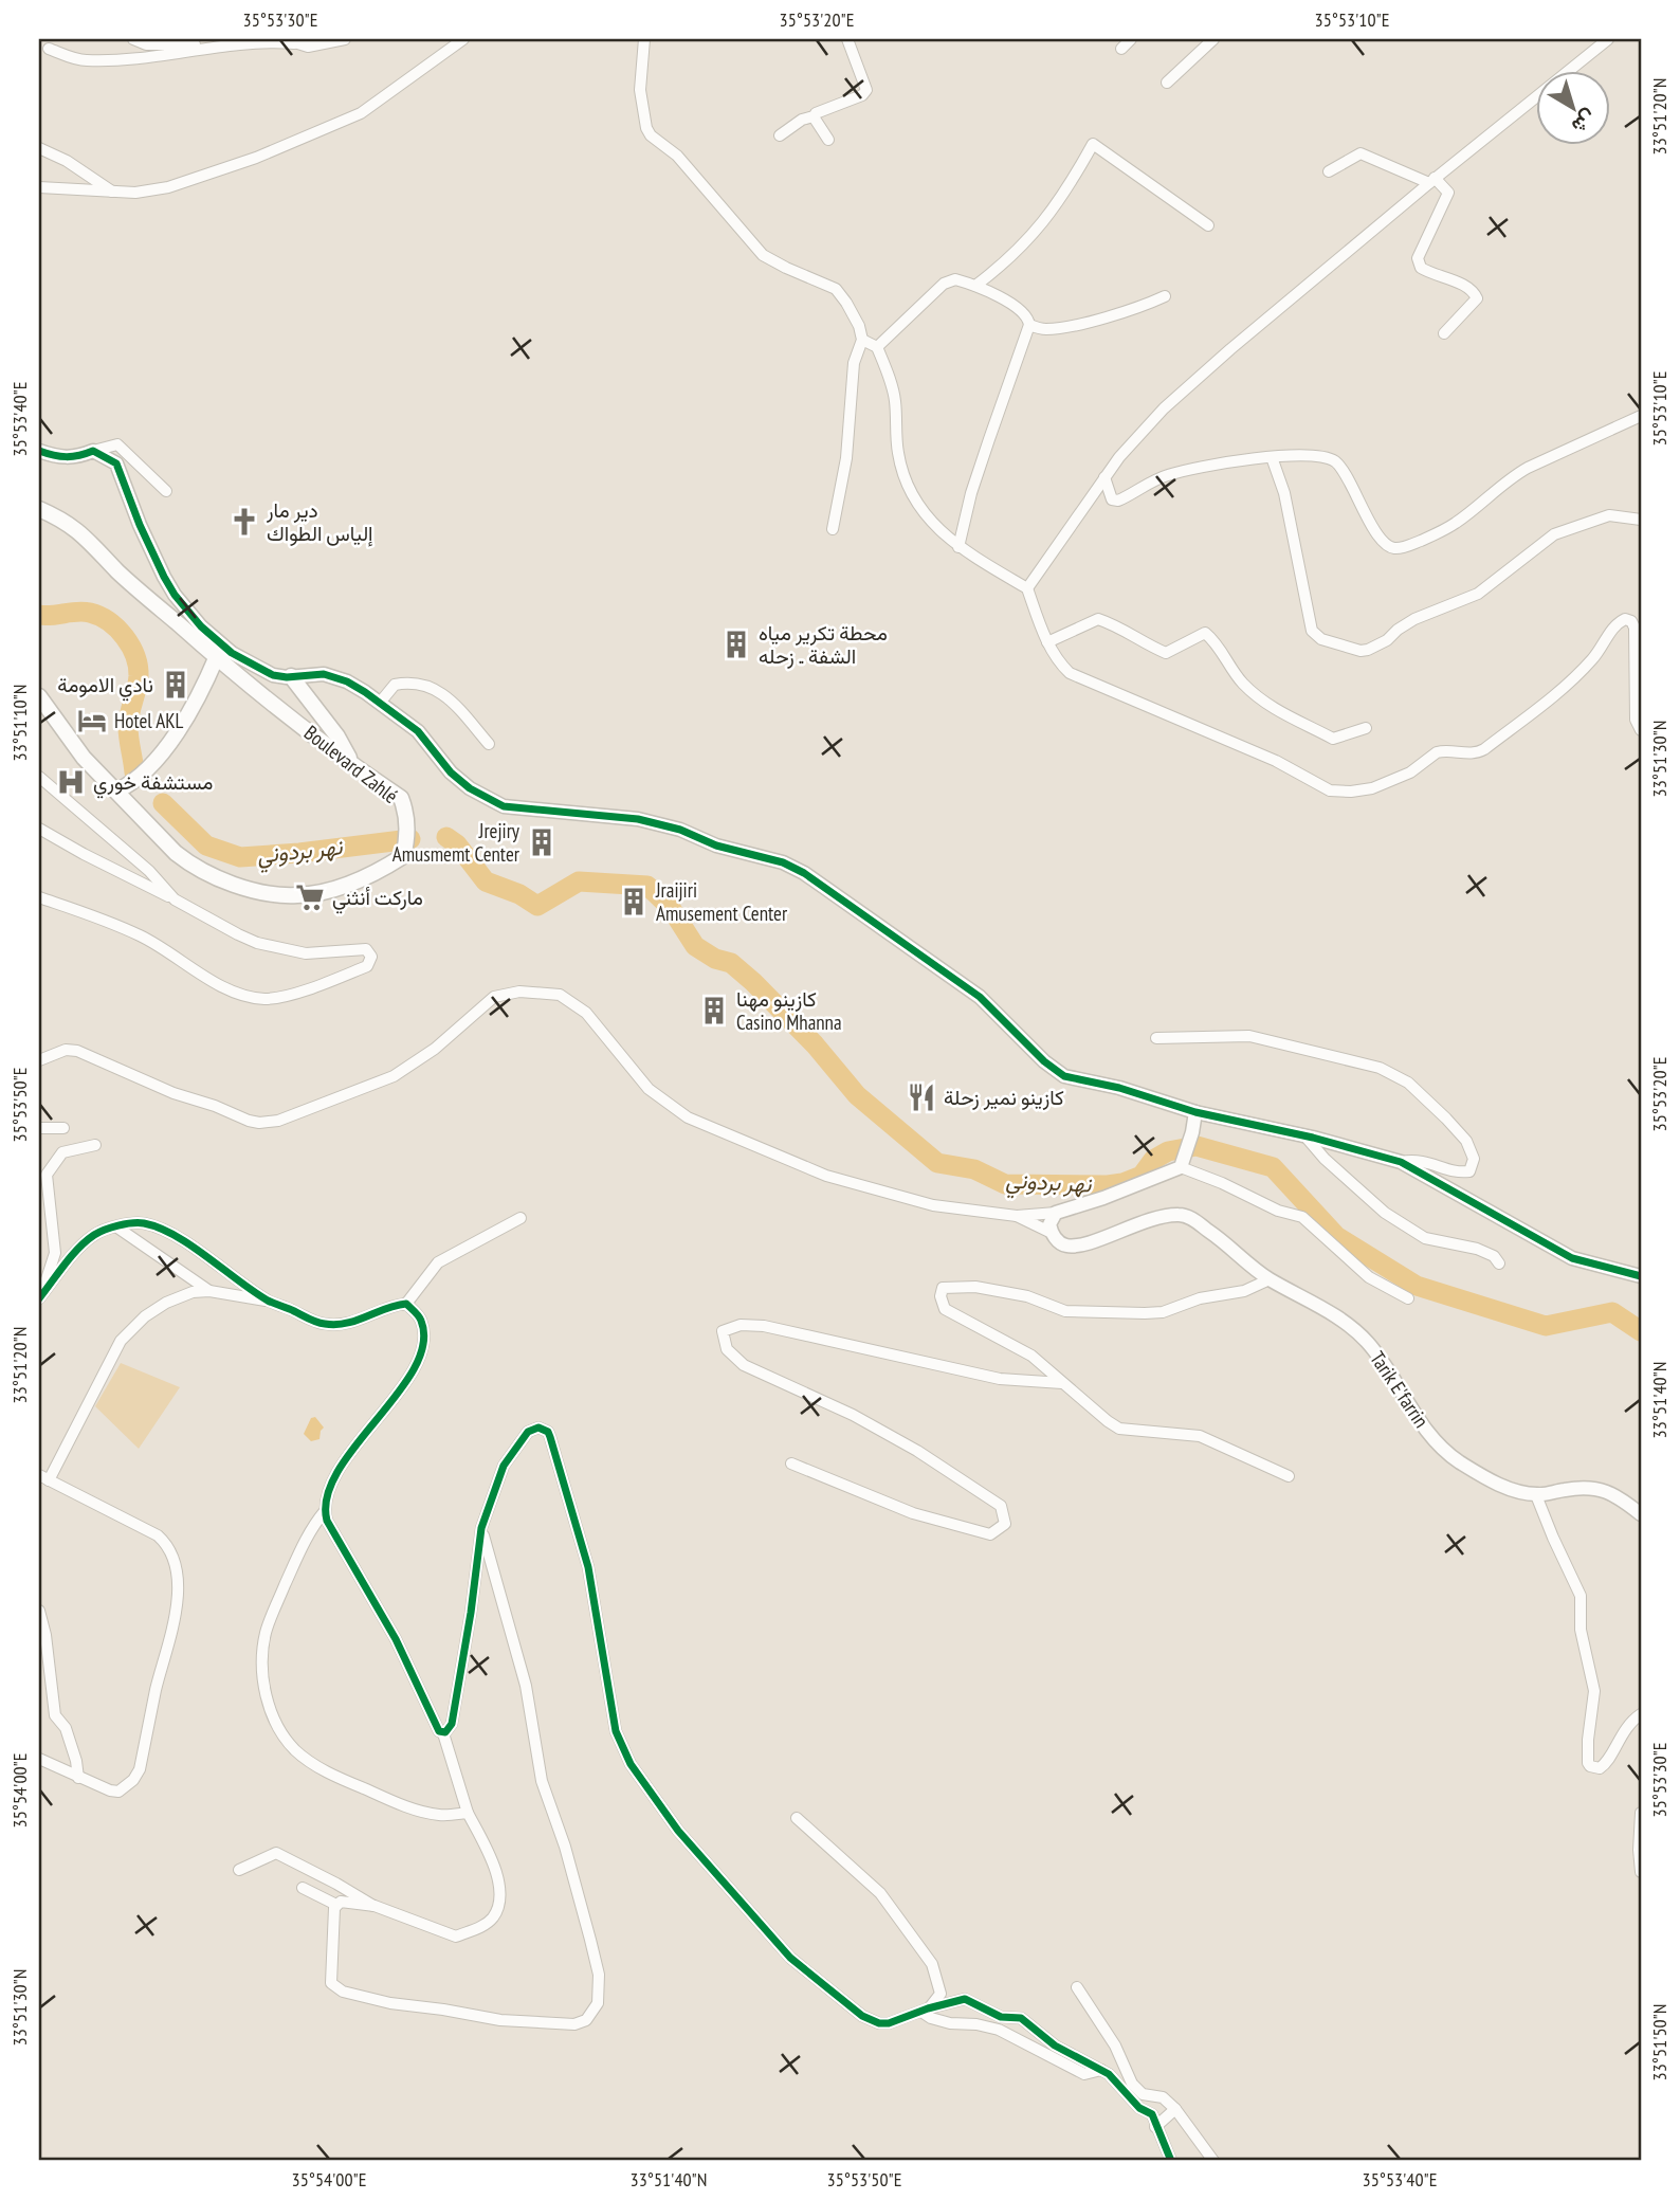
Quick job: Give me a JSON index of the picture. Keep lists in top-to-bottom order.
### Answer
{
  "streets": {
    "main road": ["Boulevard Zahlé"],
    "street": ["Tarik E'farrin"]
  },
  "water": ["نهر بردوني"],
  "places": {
    "church": ["دير مار إلياس الطواك"],
    "building": [
      "محطة تكرير مياه الشفة .. زحله",
      "نادي الامومة",
      "Jrejiry Amusmemt Center",
      "Jraijiri Amusement Center",
      "كازينو مهنا Casino Mhanna"
    ],
    "hotel": ["Hotel AKL"],
    "hospital": ["مستشفة خوري"],
    "supermarket": ["ماركت أنثني"],
    "restaurant": ["كازينو نمير زحلة"]
  },
  "north": "bottom right",
  "coordinates": [
    "35°53'30\"E",
    "35°53'20\"E",
    "35°53'10\"E",
    "33°51'20\"N",
    "35°53'40\"E",
    "33°51'10\"N",
    "33°51'30\"N",
    "35°53'50\"E",
    "33°51'40\"N",
    "35°54'00\"E",
    "33°51'50\"N"
  ]
}
